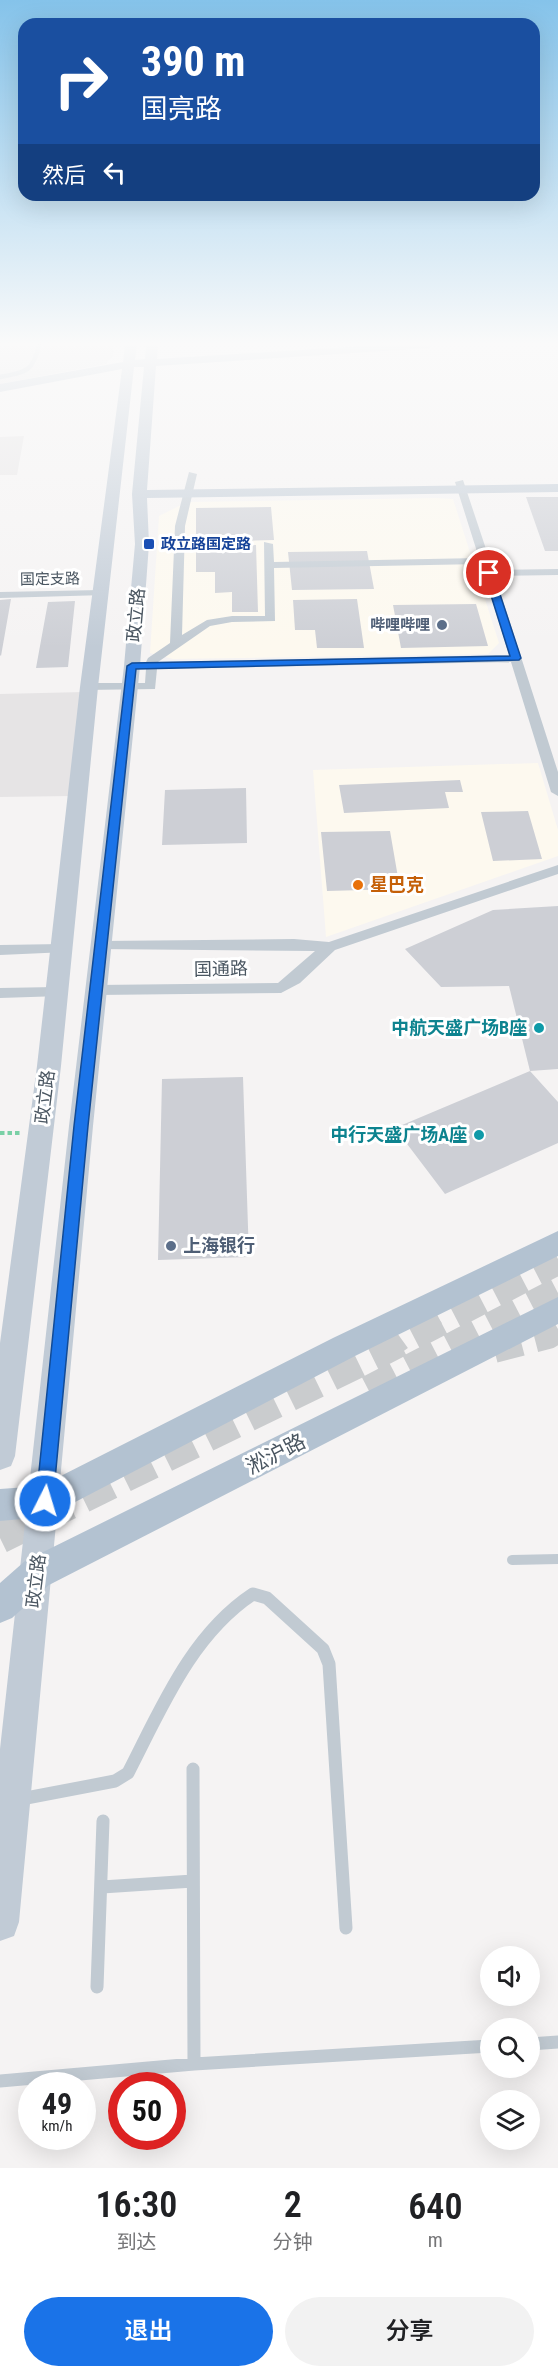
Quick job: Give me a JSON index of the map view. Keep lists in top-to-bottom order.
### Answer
{
  "streets": {
    "main road": ["政立路", "淞沪路"],
    "street": ["国定支路", "国通路"]
  },
  "crossings": [
    ["国定支路", "政立路"],
    ["政立路", "国通路"],
    ["政立路", "淞沪路"]
  ],
  "places": {
    "transit": ["政立路国定路"],
    "other": [
      "哔哩哔哩",
      "星巴克",
      "中航天盛广场B座",
      "中行天盛广场A座",
      "上海银行"
    ]
  },
  "page": {
    "turn": ["390 m", "国亮路"],
    "then": "然后",
    "speed": "49 km/h",
    "limit": "50",
    "eta": [
      "16:30",
      "到达",
      "2",
      "分钟",
      "640",
      "m"
    ],
    "buttons": ["退出", "分享"]
  }
}
